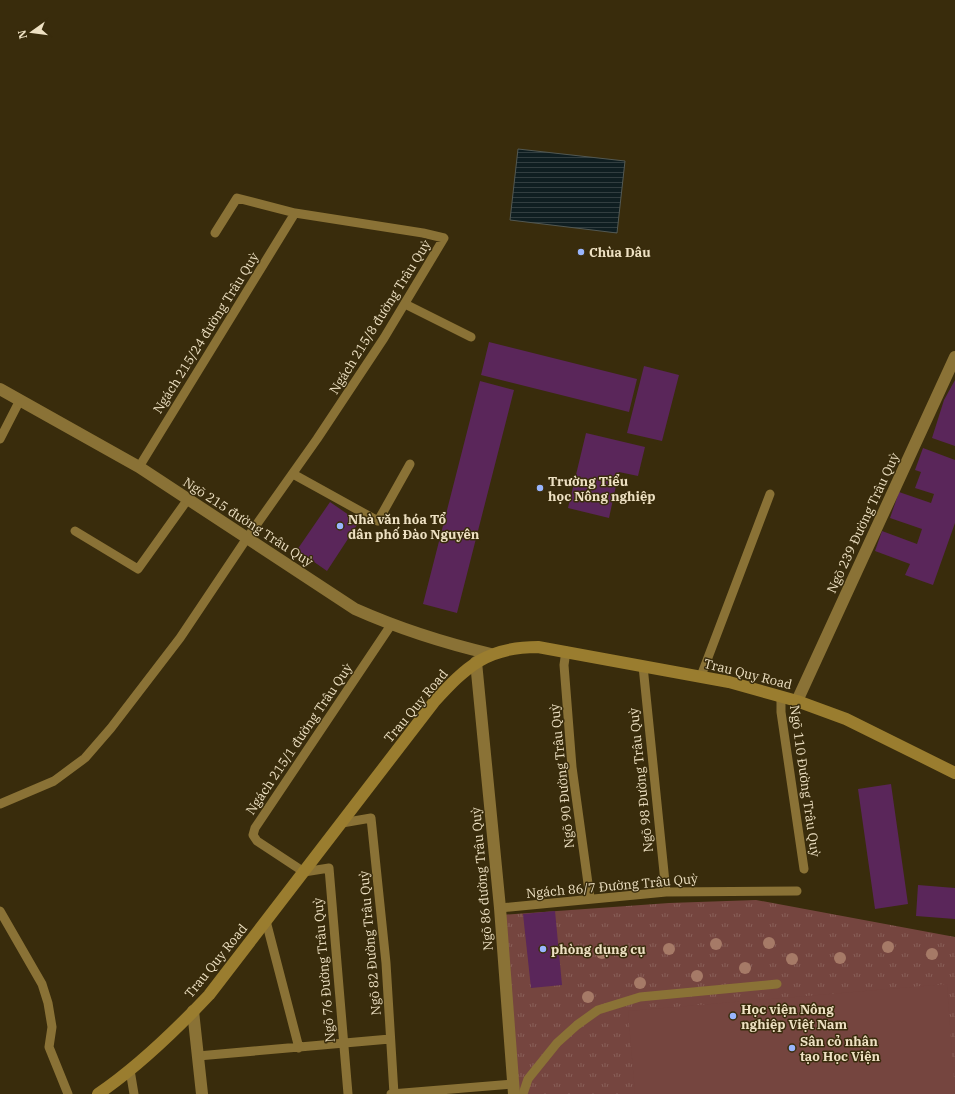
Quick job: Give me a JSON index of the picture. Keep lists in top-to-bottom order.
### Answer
{
  "streets": {
    "street": [
      "Ngõ 215 đường Trâu Quỳ",
      "Ngõ 239 Đường Trâu Quỳ",
      "Trau Quy Road",
      "Ngõ 86 đường Trâu Quỳ"
    ],
    "lane": [
      "Ngách 215/8 đường Trâu Quỳ",
      "Ngách 215/24 đường Trâu Quỳ",
      "Ngách 215/1 đường Trâu Quỳ",
      "Ngõ 90 Đường Trâu Quỳ",
      "Ngõ 98 Đường Trâu Quỳ",
      "Ngõ 110 Đường Trâu Quỳ",
      "Ngách 86/7 Đường Trâu Quỳ",
      "Ngõ 82 Đường Trâu Quỳ",
      "Ngõ 76 Đường Trâu Quỳ"
    ]
  },
  "crossings": [
    ["Ngách 215/8 đường Trâu Quỳ", "Ngách 215/24 đường Trâu Quỳ"],
    ["Ngách 215/8 đường Trâu Quỳ", "Ngõ 215 đường Trâu Quỳ"],
    ["Ngách 215/24 đường Trâu Quỳ", "Ngõ 215 đường Trâu Quỳ"],
    ["Ngõ 215 đường Trâu Quỳ", "Trau Quy Road"],
    ["Ngõ 215 đường Trâu Quỳ", "Ngách 215/1 đường Trâu Quỳ"],
    ["Ngõ 239 Đường Trâu Quỳ", "Trau Quy Road"],
    ["Trau Quy Road", "Ngách 215/1 đường Trâu Quỳ"],
    ["Trau Quy Road", "Ngõ 90 Đường Trâu Quỳ"],
    ["Trau Quy Road", "Ngõ 98 Đường Trâu Quỳ"],
    ["Trau Quy Road", "Ngõ 110 Đường Trâu Quỳ"],
    ["Trau Quy Road", "Ngõ 86 đường Trâu Quỳ"],
    ["Trau Quy Road", "Ngõ 82 Đường Trâu Quỳ"],
    ["Trau Quy Road", "Ngõ 76 Đường Trâu Quỳ"],
    ["Ngách 215/1 đường Trâu Quỳ", "Ngõ 76 Đường Trâu Quỳ"],
    ["Ngõ 90 Đường Trâu Quỳ", "Ngách 86/7 Đường Trâu Quỳ"],
    ["Ngõ 98 Đường Trâu Quỳ", "Ngách 86/7 Đường Trâu Quỳ"],
    ["Ngõ 86 đường Trâu Quỳ", "Ngách 86/7 Đường Trâu Quỳ"]
  ],
  "places": [
    "Chùa Dâu",
    "Trường Tiểu học Nông nghiệp",
    "Nhà văn hóa Tổ dân phố Đào Nguyên",
    "phòng dụng cụ",
    "Học viện Nông nghiệp Việt Nam",
    "Sân cỏ nhân tạo Học Viện"
  ],
  "north": "left"
}
